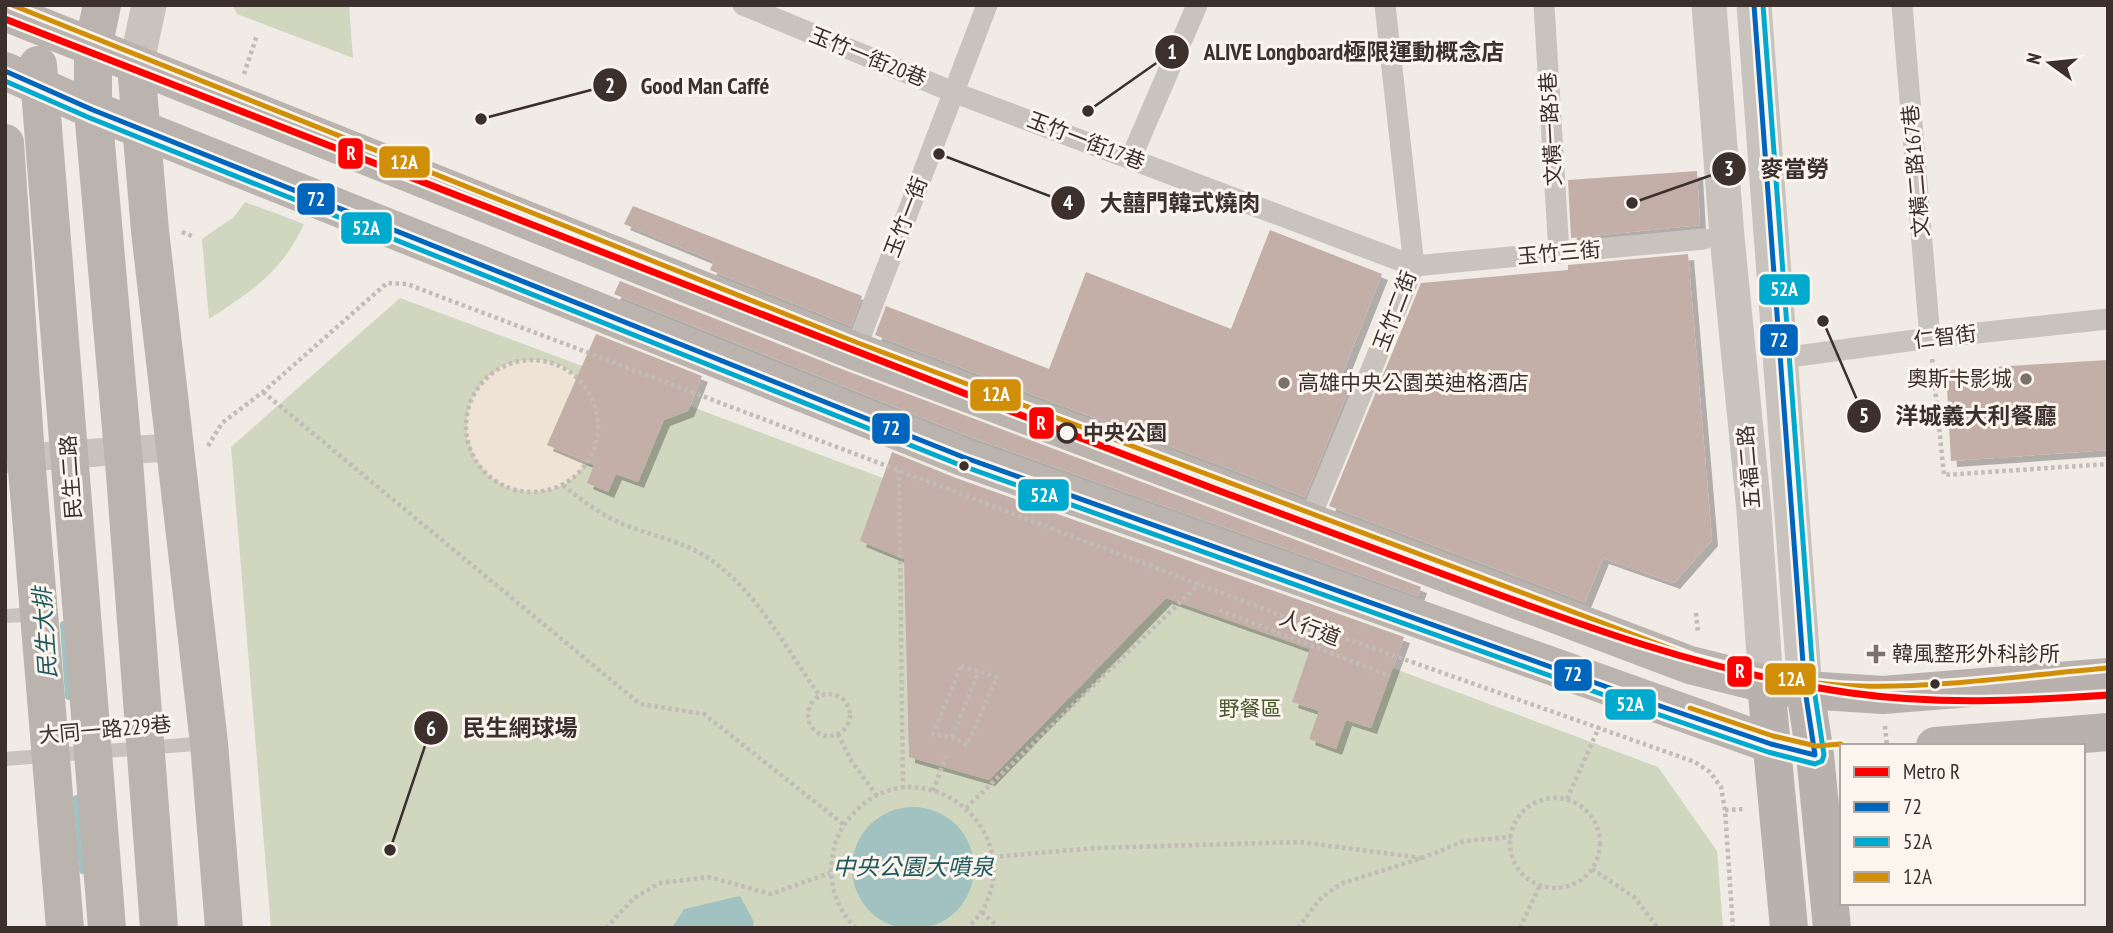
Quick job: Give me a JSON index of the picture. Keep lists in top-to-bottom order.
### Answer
{
  "streets": {
    "main road": ["五福二路", "民生二路"],
    "street": [
      "玉竹一街20巷",
      "文橫一路5巷",
      "玉竹一街17巷",
      "文橫二路167巷",
      "玉竹一街",
      "玉竹三街",
      "玉竹二街",
      "仁智街"
    ],
    "lane": ["大同一路229巷"],
    "path": ["人行道"]
  },
  "crossings": [
    ["玉竹一街20巷", "玉竹一街17巷"],
    ["玉竹一街20巷", "玉竹一街"],
    ["文橫一路5巷", "玉竹三街"],
    ["玉竹一街17巷", "玉竹一街"],
    ["玉竹一街17巷", "玉竹三街"],
    ["玉竹一街17巷", "玉竹二街"],
    ["文橫二路167巷", "仁智街"],
    ["玉竹三街", "玉竹二街"],
    ["仁智街", "五福二路"],
    ["民生二路", "大同一路229巷"]
  ],
  "water": ["民生大排", "中央公園大噴泉"],
  "parks": ["野餐區"],
  "places": {
    "other": [
      "ALIVE Longboard極限運動概念店",
      "Good Man Caffé",
      "大囍門韓式燒肉",
      "麥當勞",
      "洋城義大利餐廳",
      "奧斯卡影城",
      "高雄中央公園英迪格酒店",
      "中央公園",
      "民生網球場"
    ],
    "health": ["韓風整形外科診所"]
  },
  "lines": [
    "transit line 72",
    "transit line 52A",
    "transit line 12A",
    "metro line R"
  ],
  "legend": [
    "Metro R",
    "72",
    "52A",
    "12A"
  ],
  "north": "left"
}
